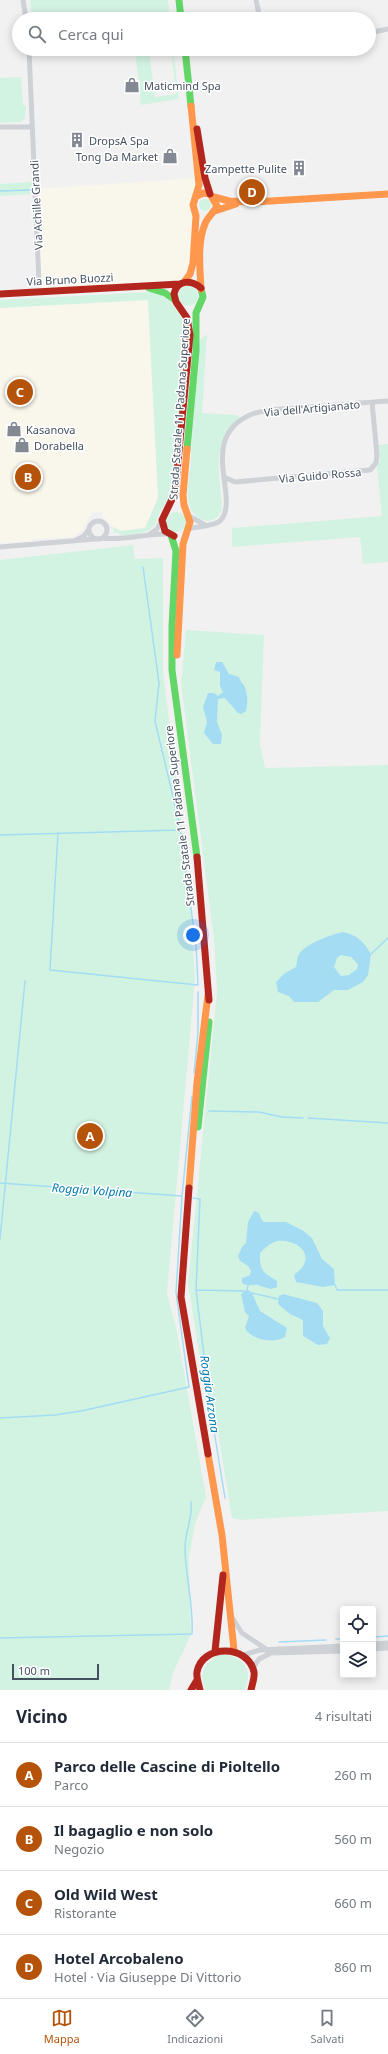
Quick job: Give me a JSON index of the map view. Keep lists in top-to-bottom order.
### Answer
{
  "streets": {
    "main road": ["Via Bruno Buozzi", "Strada Statale 11 Padana Superiore"],
    "street": ["Via Achille Grandi", "Via dell'Artigianato", "Via Guido Rossa"]
  },
  "crossings": [
    ["Via Bruno Buozzi", "Strada Statale 11 Padana Superiore"],
    ["Via dell'Artigianato", "Strada Statale 11 Padana Superiore"],
    ["Via dell'Artigianato", "Via Guido Rossa"]
  ],
  "water": ["Roggia Volpina", "Roggia Arzona"],
  "places": {
    "shop": [
      "Maticmind Spa",
      "Tong Da Market",
      "Kasanova",
      "Dorabella"
    ],
    "building": ["DropsA Spa", "Zampette Pulite"]
  },
  "scale_bar": "100 m",
  "page": {
    "search": "Cerca qui",
    "pins": [
      "D",
      "C",
      "B",
      "A"
    ],
    "scale": "100 m",
    "heading": ["Vicino", "4 risultati"],
    "list": [
      {
        "mark": "A",
        "name": "Parco delle Cascine di Pioltello",
        "note": "Parco",
        "value": "260 m"
      },
      {
        "mark": "B",
        "name": "Il bagaglio e non solo",
        "note": "Negozio",
        "value": "560 m"
      },
      {
        "mark": "C",
        "name": "Old Wild West",
        "note": "Ristorante",
        "value": "660 m"
      },
      {
        "mark": "D",
        "name": "Hotel Arcobaleno",
        "note": "Hotel · Via Giuseppe Di Vittorio",
        "value": "860 m"
      }
    ],
    "nav": ["Mappa", "Indicazioni", "Salvati"]
  }
}
